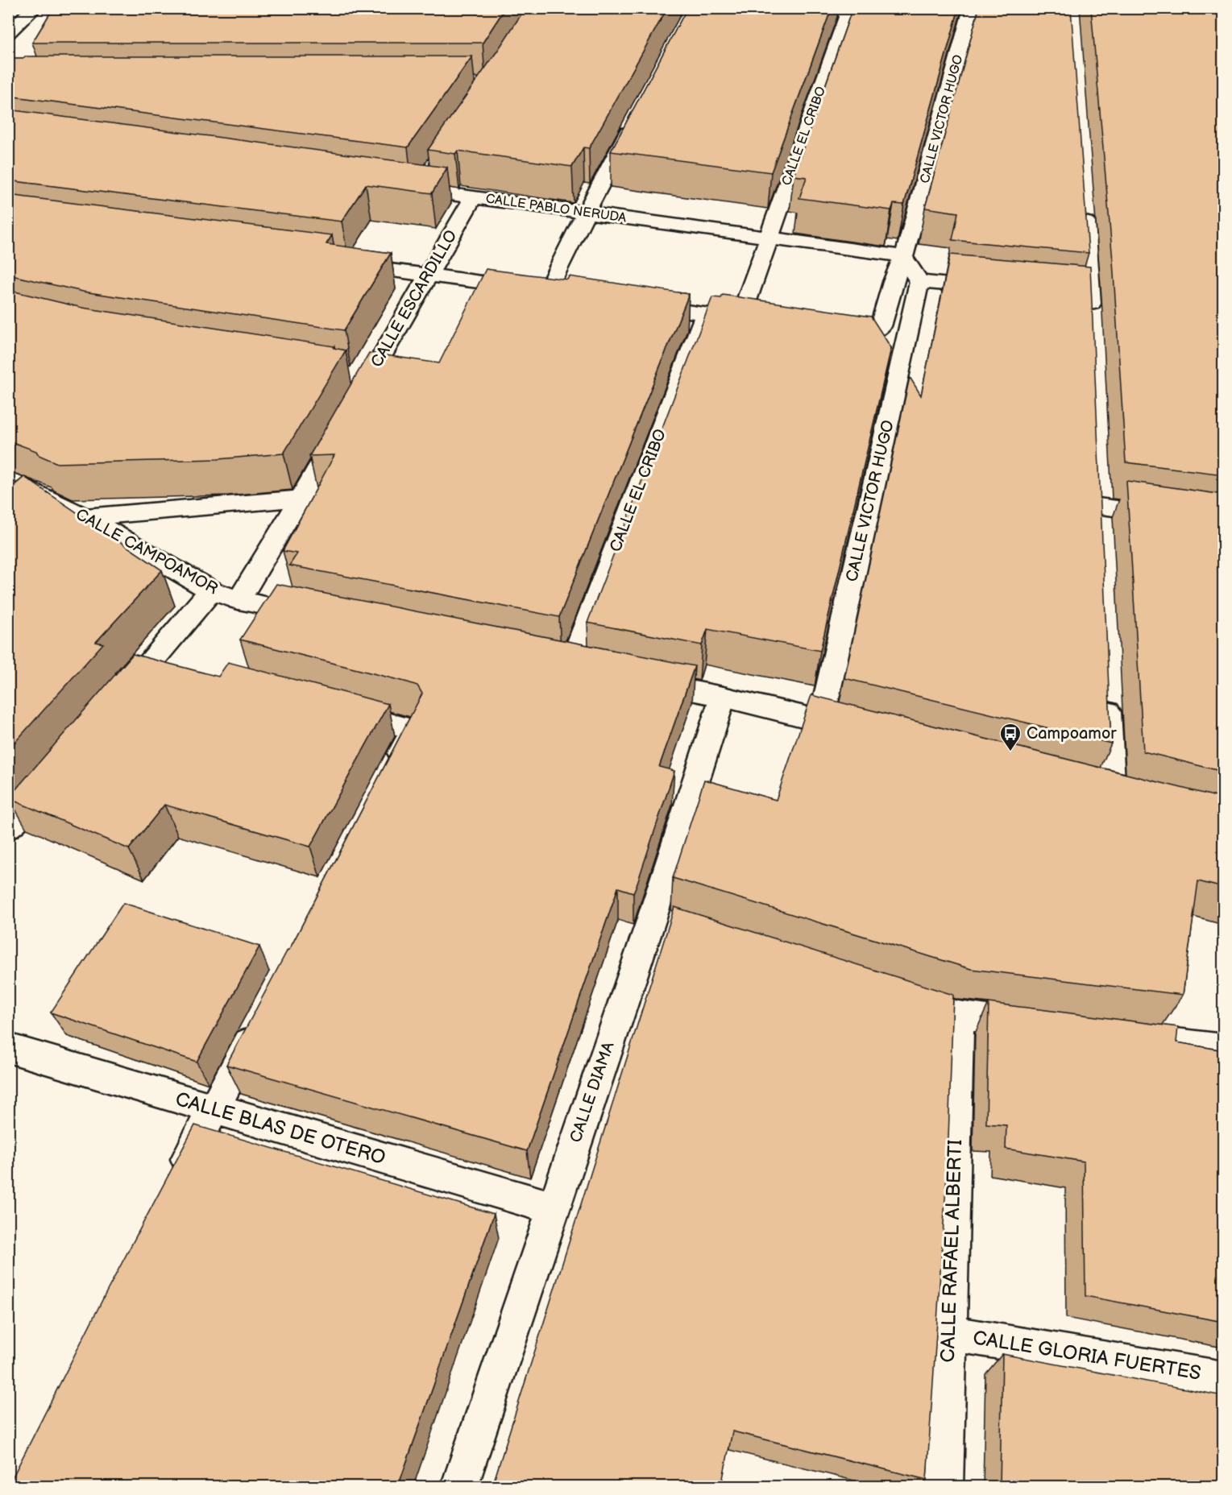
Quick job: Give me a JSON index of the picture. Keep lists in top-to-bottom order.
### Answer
{
  "streets": {
    "street": [
      "CALLE VICTOR HUGO",
      "CALLE EL CRIBO",
      "CALLE PABLO NERUDA",
      "CALLE ESCARDILLO",
      "CALLE CAMPOAMOR",
      "CALLE DIAMA",
      "CALLE BLAS DE OTERO",
      "CALLE RAFAEL ALBERTI",
      "CALLE GLORIA FUERTES"
    ]
  },
  "crossings": [
    ["CALLE VICTOR HUGO", "CALLE PABLO NERUDA"],
    ["CALLE EL CRIBO", "CALLE PABLO NERUDA"],
    ["CALLE PABLO NERUDA", "CALLE ESCARDILLO"],
    ["CALLE DIAMA", "CALLE BLAS DE OTERO"],
    ["CALLE RAFAEL ALBERTI", "CALLE GLORIA FUERTES"]
  ],
  "places": {
    "bus stop": ["Campoamor"]
  }
}
